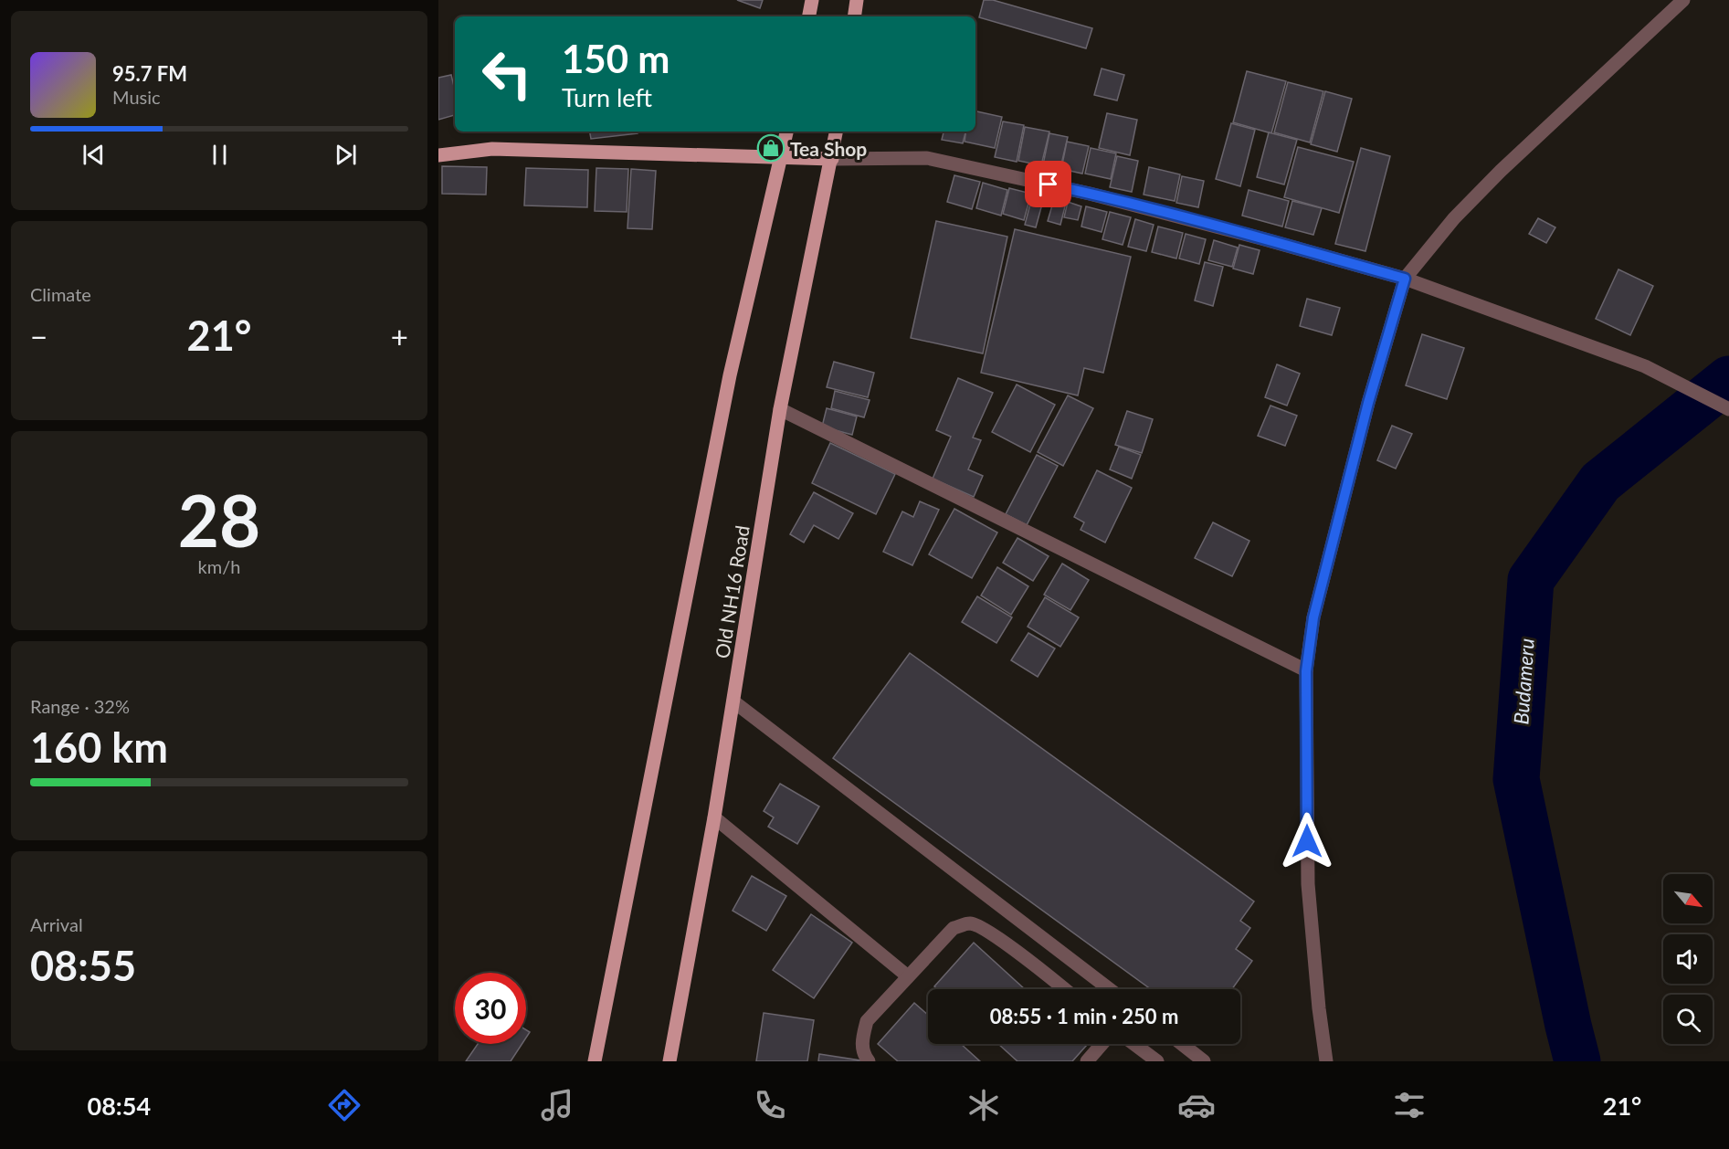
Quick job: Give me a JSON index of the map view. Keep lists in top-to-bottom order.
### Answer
{
  "streets": {
    "main road": ["Old NH16 Road"]
  },
  "water": ["Budameru"],
  "places": {
    "shop": ["Tea Shop"]
  },
  "north": "bottom right",
  "page": {
    "turn": ["150 m", "Turn left"],
    "song": ["95.7 FM", "Music"],
    "tile": [
      "Climate",
      ["28", "km/h"],
      ["Range · 32%", "160 km"],
      ["Arrival", "08:55"]
    ],
    "heat": ["−", "21°", "+"],
    "limit": "30",
    "trip": "08:55 · 1 min · 250 m",
    "tabs": ["08:54", "21°"]
  }
}
